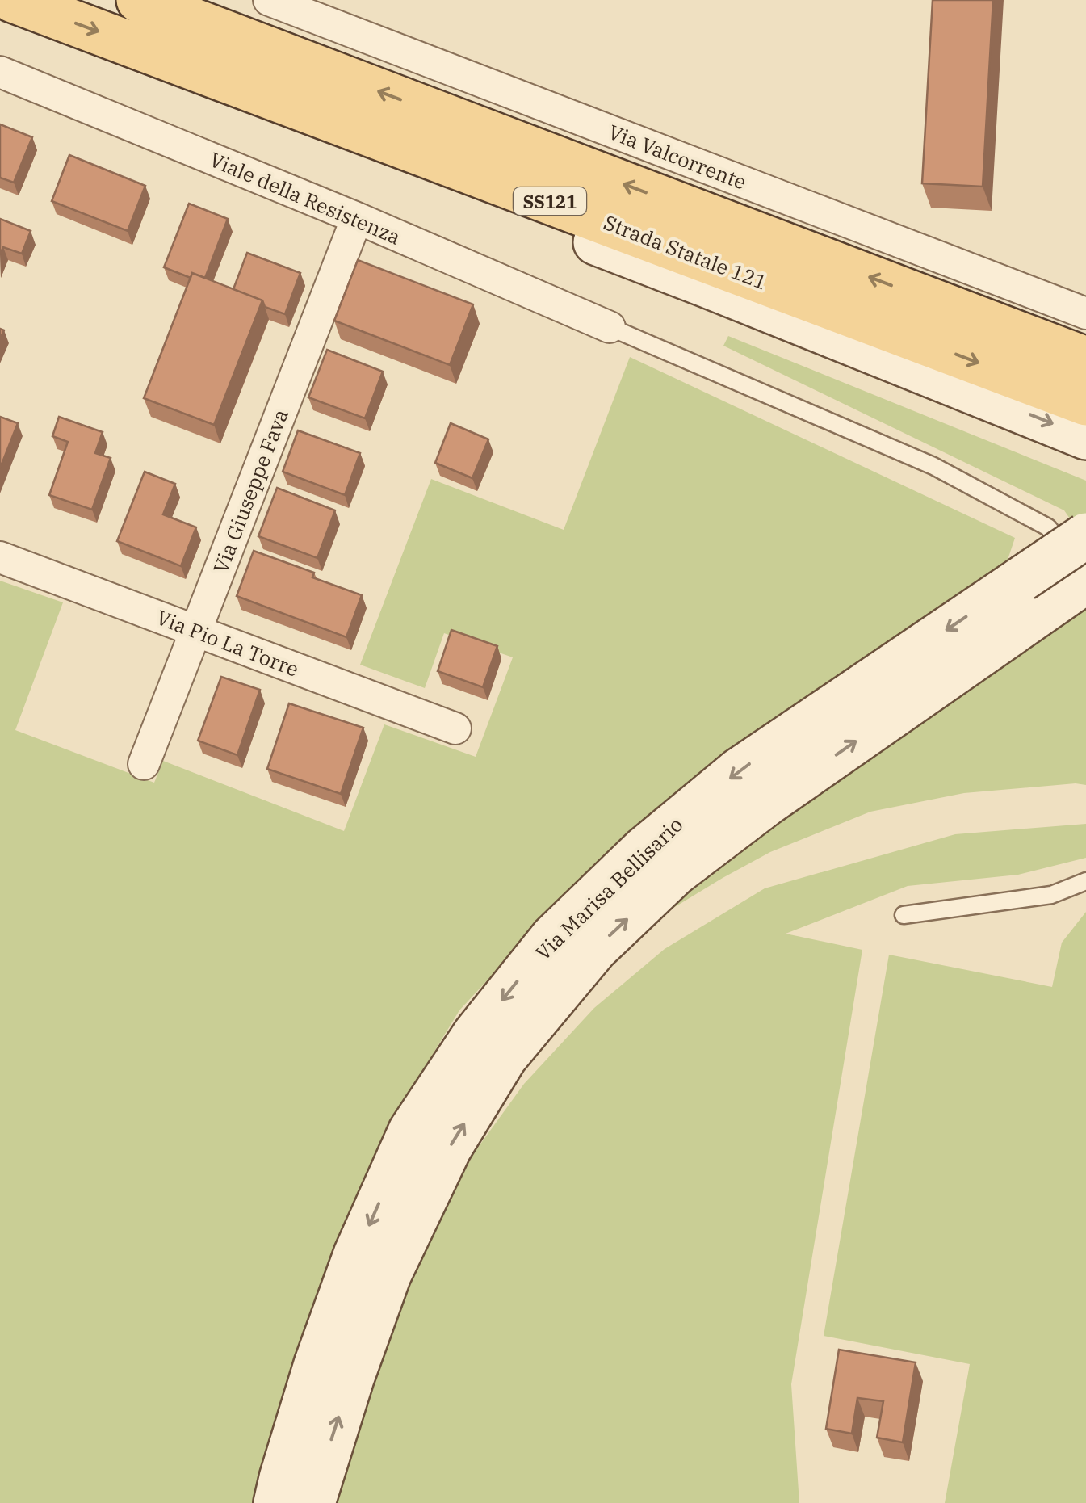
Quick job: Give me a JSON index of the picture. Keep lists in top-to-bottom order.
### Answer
{
  "streets": {
    "main road": ["SS121", "Strada Statale 121", "Via Marisa Bellisario"],
    "street": [
      "Via Valcorrente",
      "Viale della Resistenza",
      "Via Giuseppe Fava",
      "Via Pio La Torre"
    ]
  },
  "crossings": [
    ["Viale della Resistenza", "Via Giuseppe Fava"],
    ["Via Giuseppe Fava", "Via Pio La Torre"]
  ]
}
